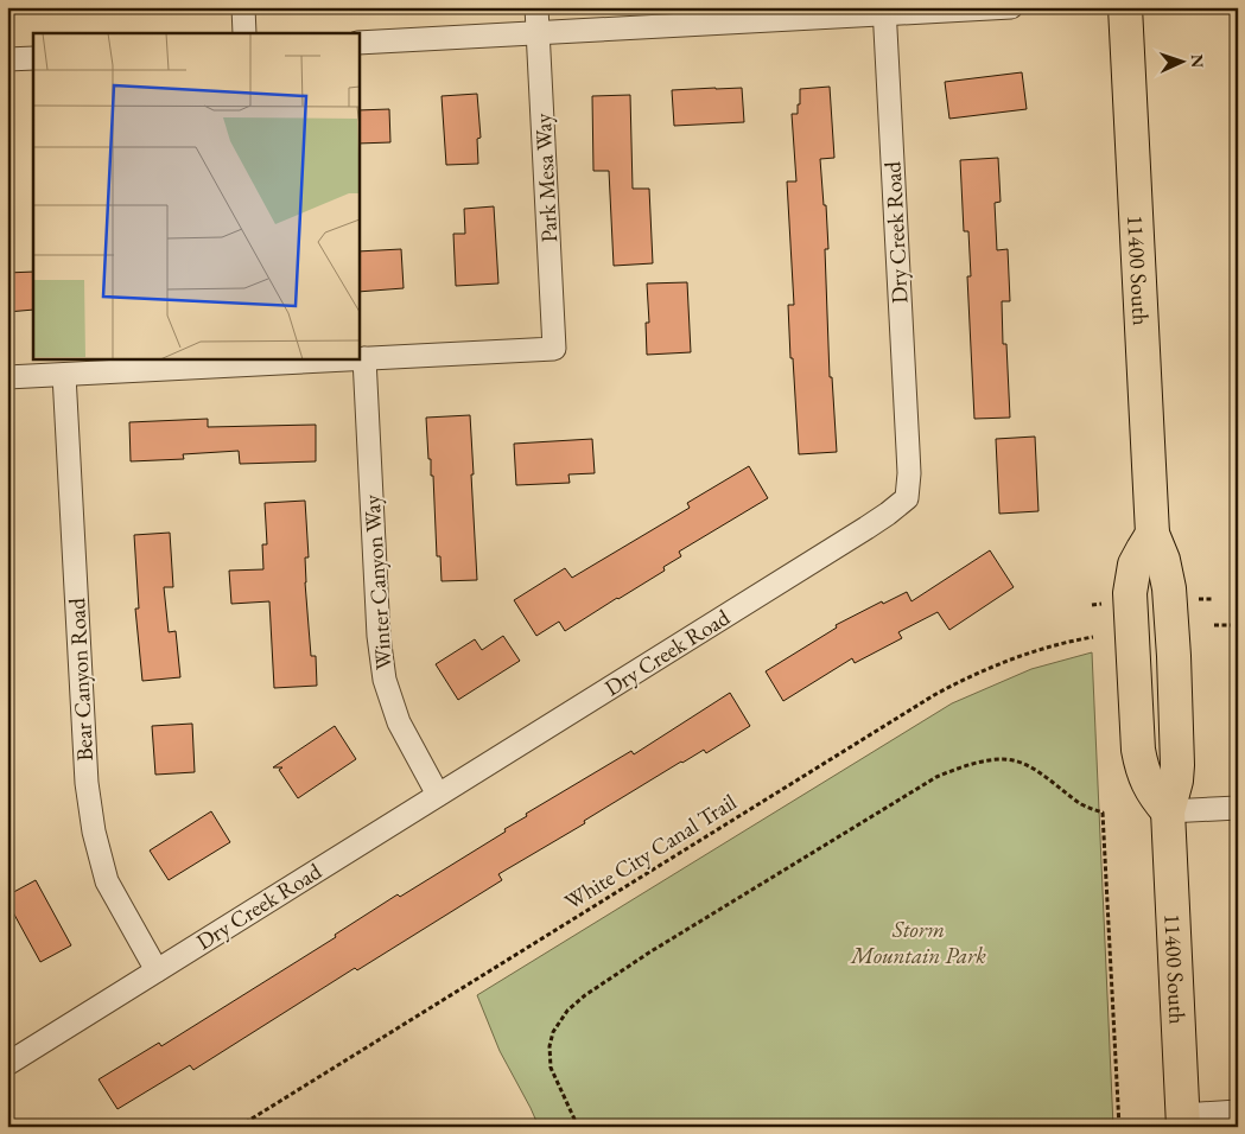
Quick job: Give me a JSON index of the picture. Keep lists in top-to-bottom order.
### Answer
{
  "streets": {
    "main road": ["11400 South"],
    "street": [
      "Park Mesa Way",
      "Dry Creek Road",
      "Winter Canyon Way",
      "Bear Canyon Road"
    ],
    "path": ["White City Canal Trail"]
  },
  "crossings": [
    ["Park Mesa Way", "Winter Canyon Way"],
    ["Dry Creek Road", "Winter Canyon Way"],
    ["Dry Creek Road", "Bear Canyon Road"]
  ],
  "parks": ["Storm Mountain Park"],
  "north": "right"
}
